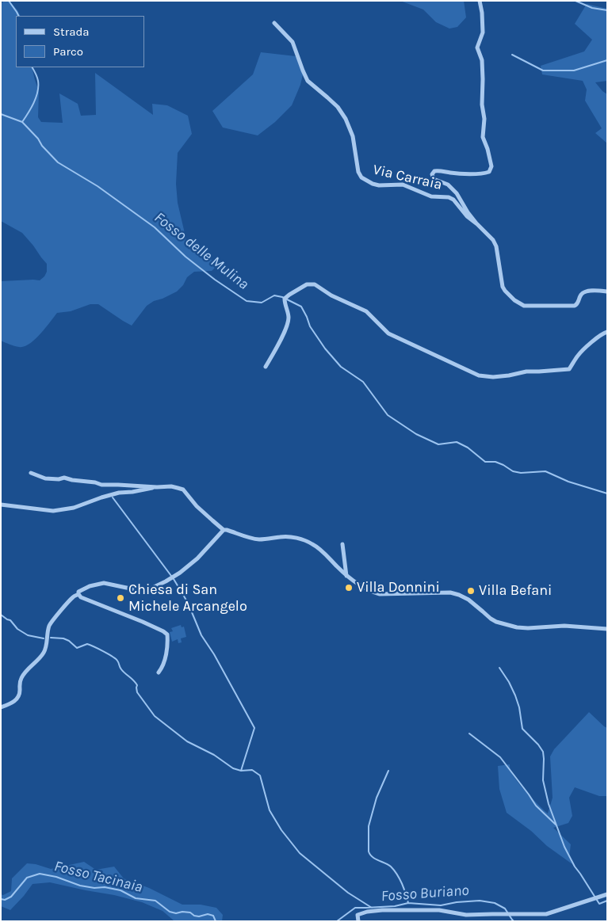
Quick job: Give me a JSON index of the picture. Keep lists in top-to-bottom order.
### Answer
{
  "streets": {
    "street": ["Via Carraia"]
  },
  "water": ["Fosso delle Mulina", "Fosso Tacinaia", "Fosso Buriano"],
  "places": ["Villa Donnini", "Villa Befani", "Chiesa di San Michele Arcangelo"],
  "legend": ["Strada", "Parco"]
}
